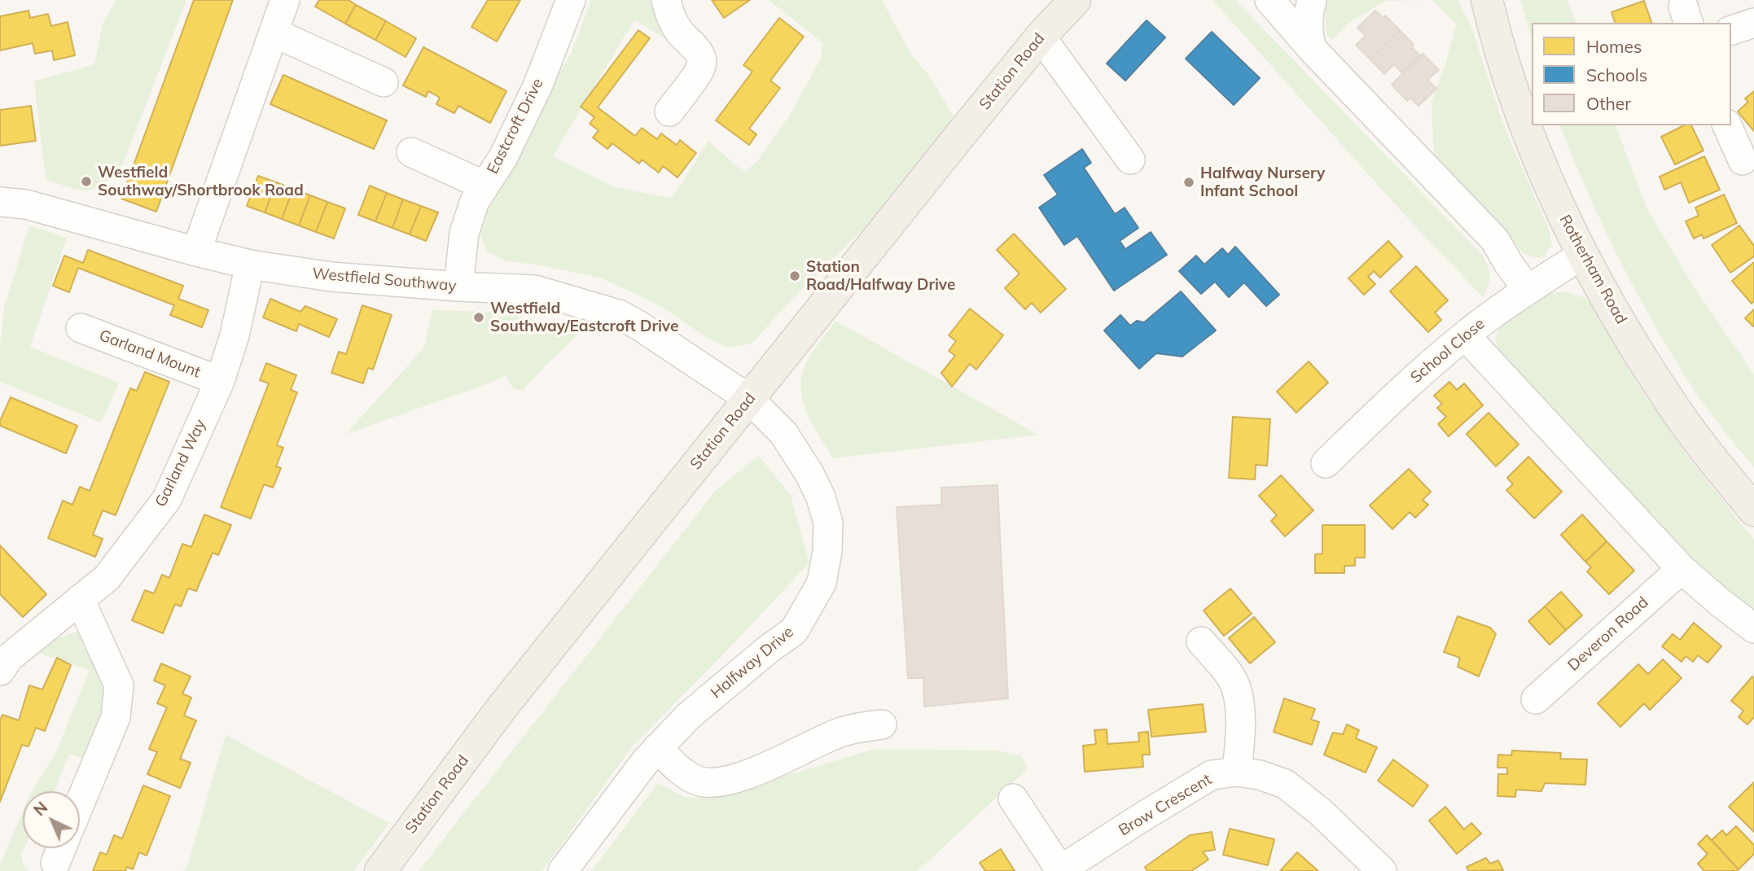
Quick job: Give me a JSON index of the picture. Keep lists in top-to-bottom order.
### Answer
{
  "streets": {
    "main road": ["Station Road", "Rotherham Road"],
    "street": [
      "Eastcroft Drive",
      "Westfield Southway",
      "School Close",
      "Garland Mount",
      "Garland Way",
      "Deveron Road",
      "Halfway Drive",
      "Brow Crescent"
    ]
  },
  "crossings": [
    ["Station Road", "Westfield Southway"],
    ["Station Road", "Halfway Drive"],
    ["Eastcroft Drive", "Westfield Southway"],
    ["Rotherham Road", "School Close"],
    ["Westfield Southway", "Garland Way"],
    ["Westfield Southway", "Halfway Drive"],
    ["Garland Mount", "Garland Way"]
  ],
  "places": [
    "Westfield Southway/Shortbrook Road",
    "Halfway Nursery Infant School",
    "Station Road/Halfway Drive",
    "Westfield Southway/Eastcroft Drive"
  ],
  "legend": ["Homes", "Schools", "Other"],
  "north": "top left"
}
